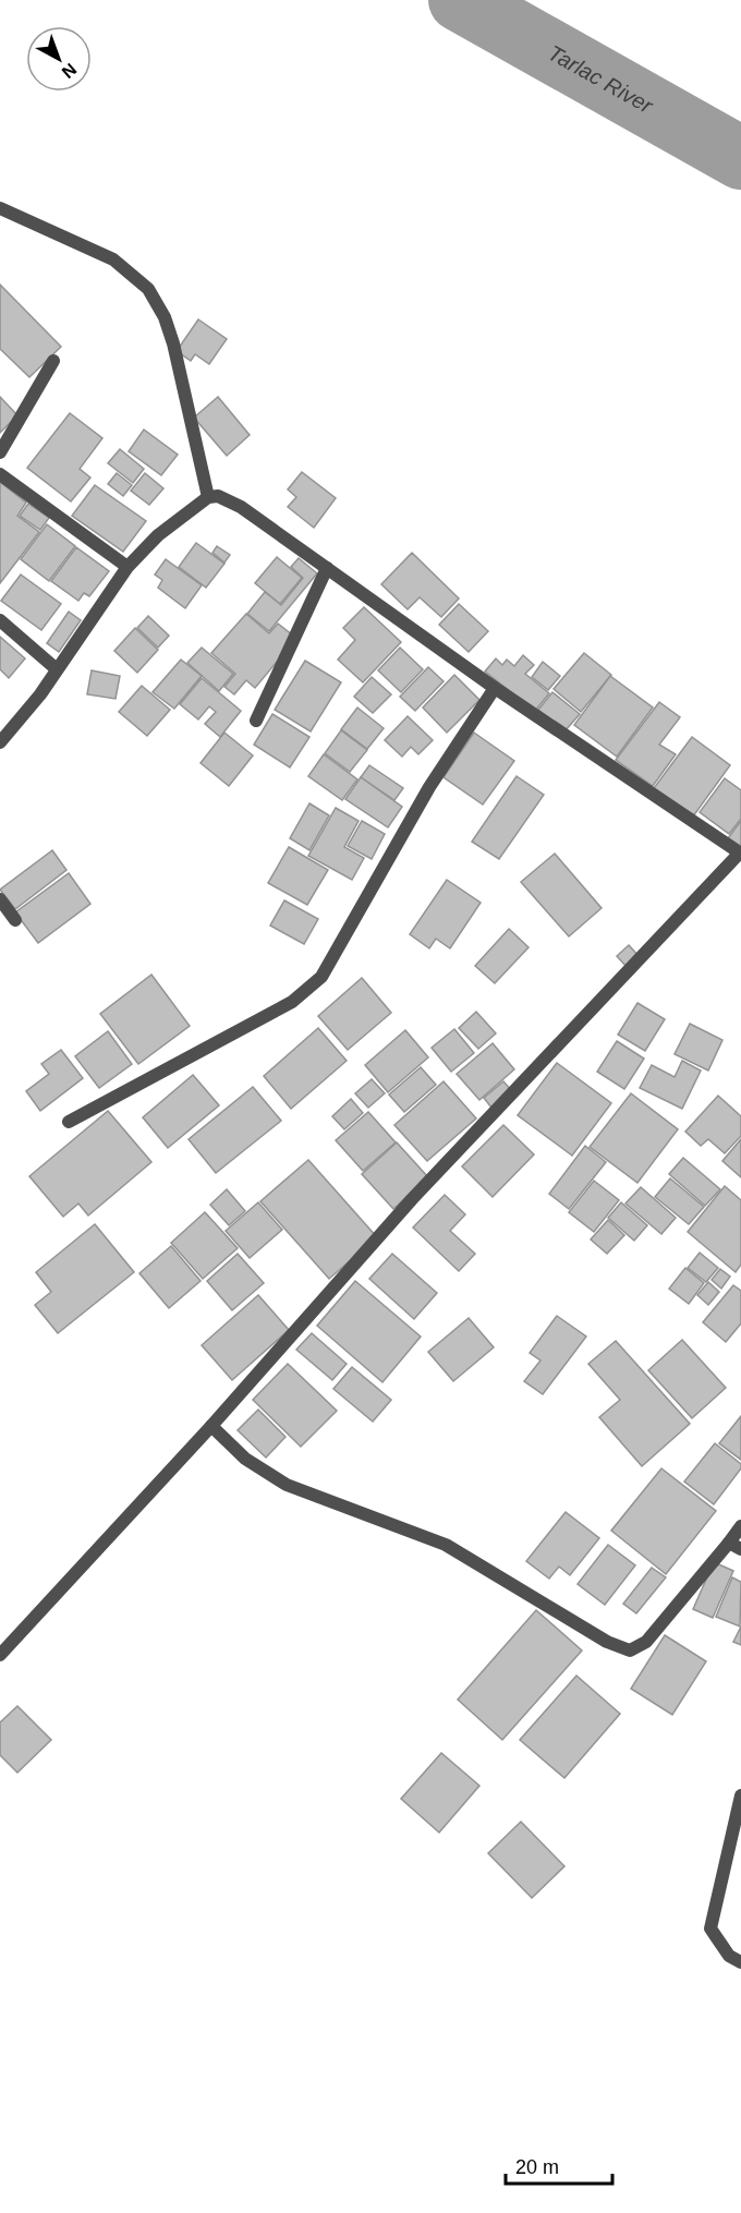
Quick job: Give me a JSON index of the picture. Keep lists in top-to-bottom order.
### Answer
{
  "water": ["Tarlac River"],
  "scale_bar": "20 m",
  "north": "bottom right"
}
